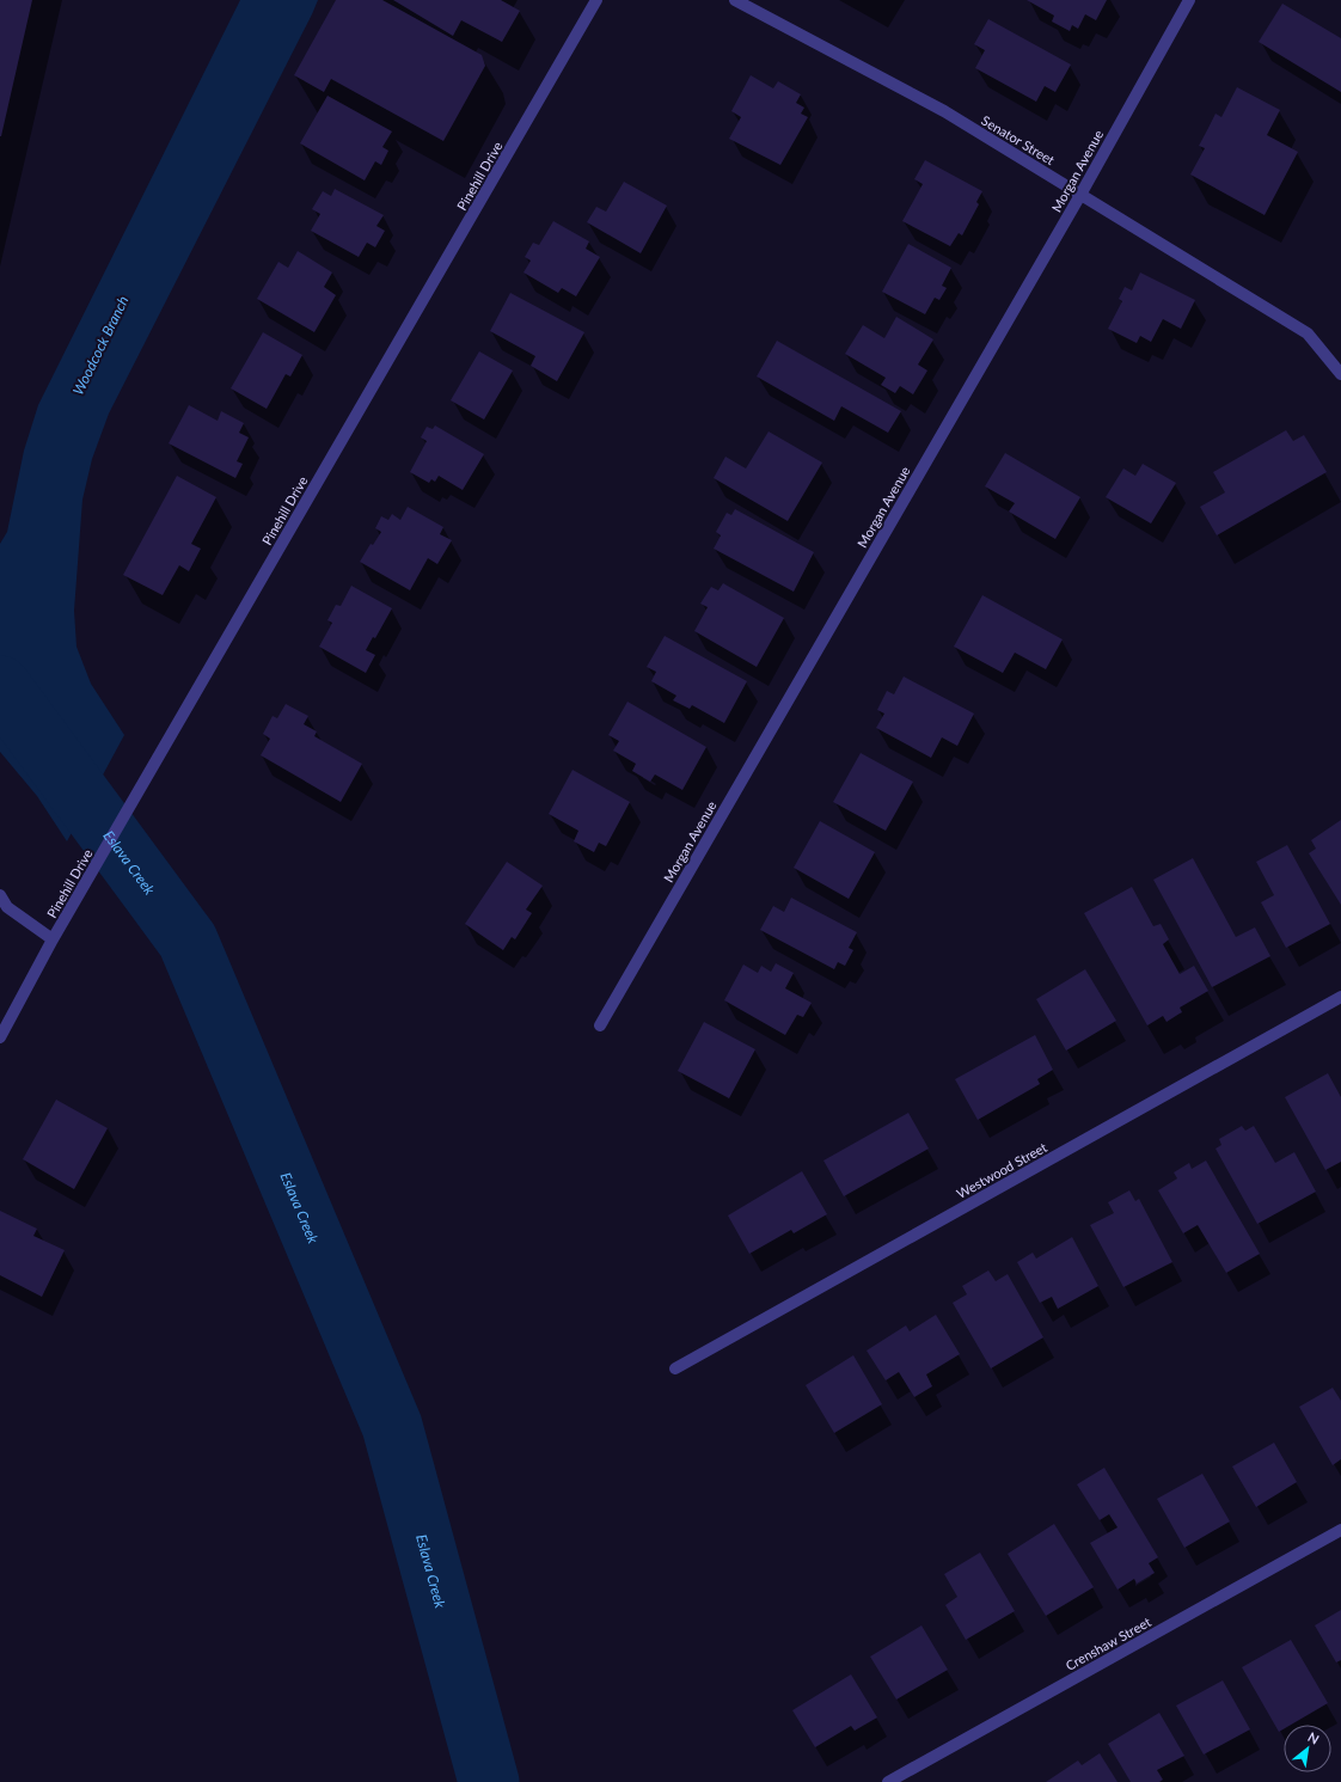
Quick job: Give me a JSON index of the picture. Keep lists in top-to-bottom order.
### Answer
{
  "streets": {
    "street": [
      "Senator Street",
      "Morgan Avenue",
      "Pinehill Drive",
      "Westwood Street",
      "Crenshaw Street"
    ]
  },
  "crossings": [
    ["Senator Street", "Morgan Avenue"]
  ],
  "water": ["Woodcock Branch", "Eslava Creek"],
  "north": "top right"
}
